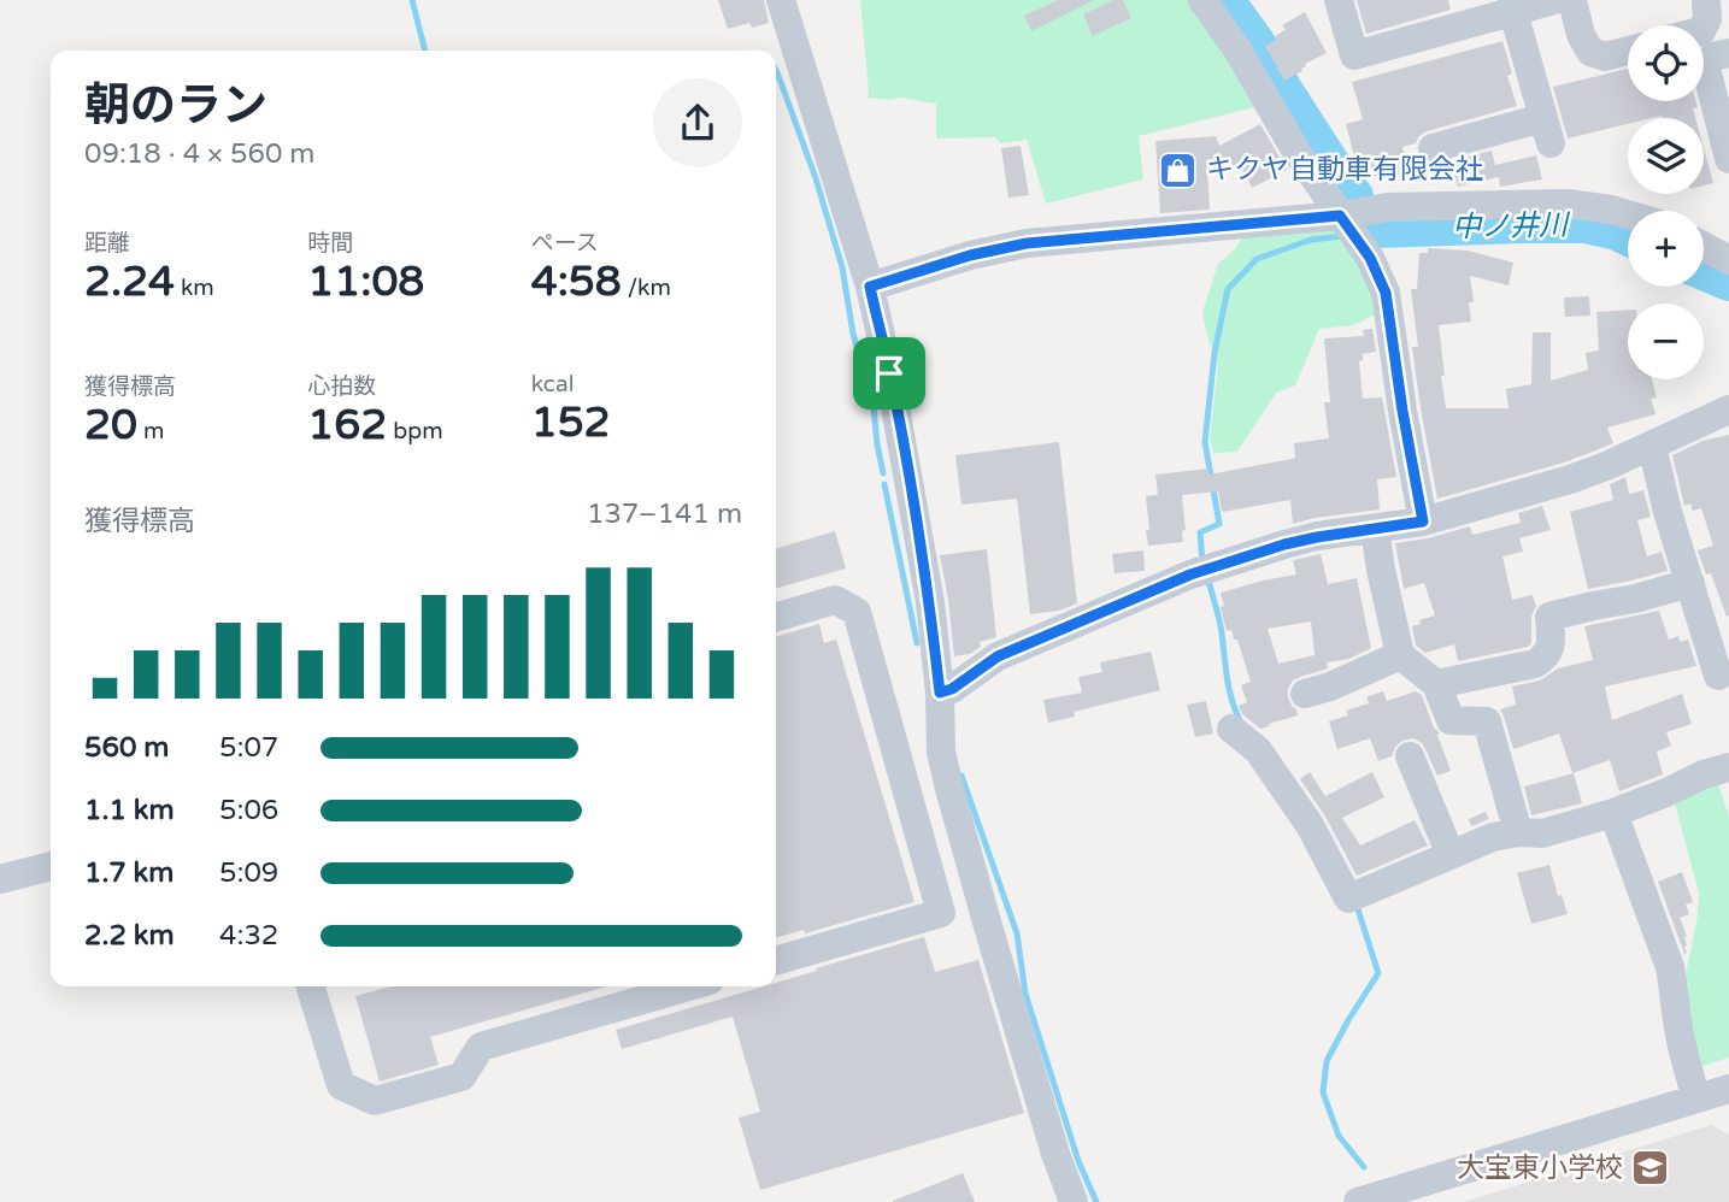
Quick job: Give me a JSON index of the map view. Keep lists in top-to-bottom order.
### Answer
{
  "water": ["中ノ井川"],
  "places": {
    "shop": ["キクヤ自動車有限会社"],
    "school or university": ["大宝東小学校"]
  },
  "page": {
    "map_buttons": ["+", "−"],
    "heading": ["朝のラン", "09:18 · 4 × 560 m"],
    "stats": [
      ["距離", "2.24 km"],
      ["時間", "11:08"],
      ["ペース", "4:58 /km"],
      ["獲得標高", "20 m"],
      ["心拍数", "162 bpm"],
      ["kcal", "152"]
    ],
    "chart": ["獲得標高", "137–141 m"],
    "list": [
      {
        "name": "560 m",
        "note": "5:07"
      },
      {
        "name": "1.1 km",
        "note": "5:06"
      },
      {
        "name": "1.7 km",
        "note": "5:09"
      },
      {
        "name": "2.2 km",
        "note": "4:32"
      }
    ]
  }
}
